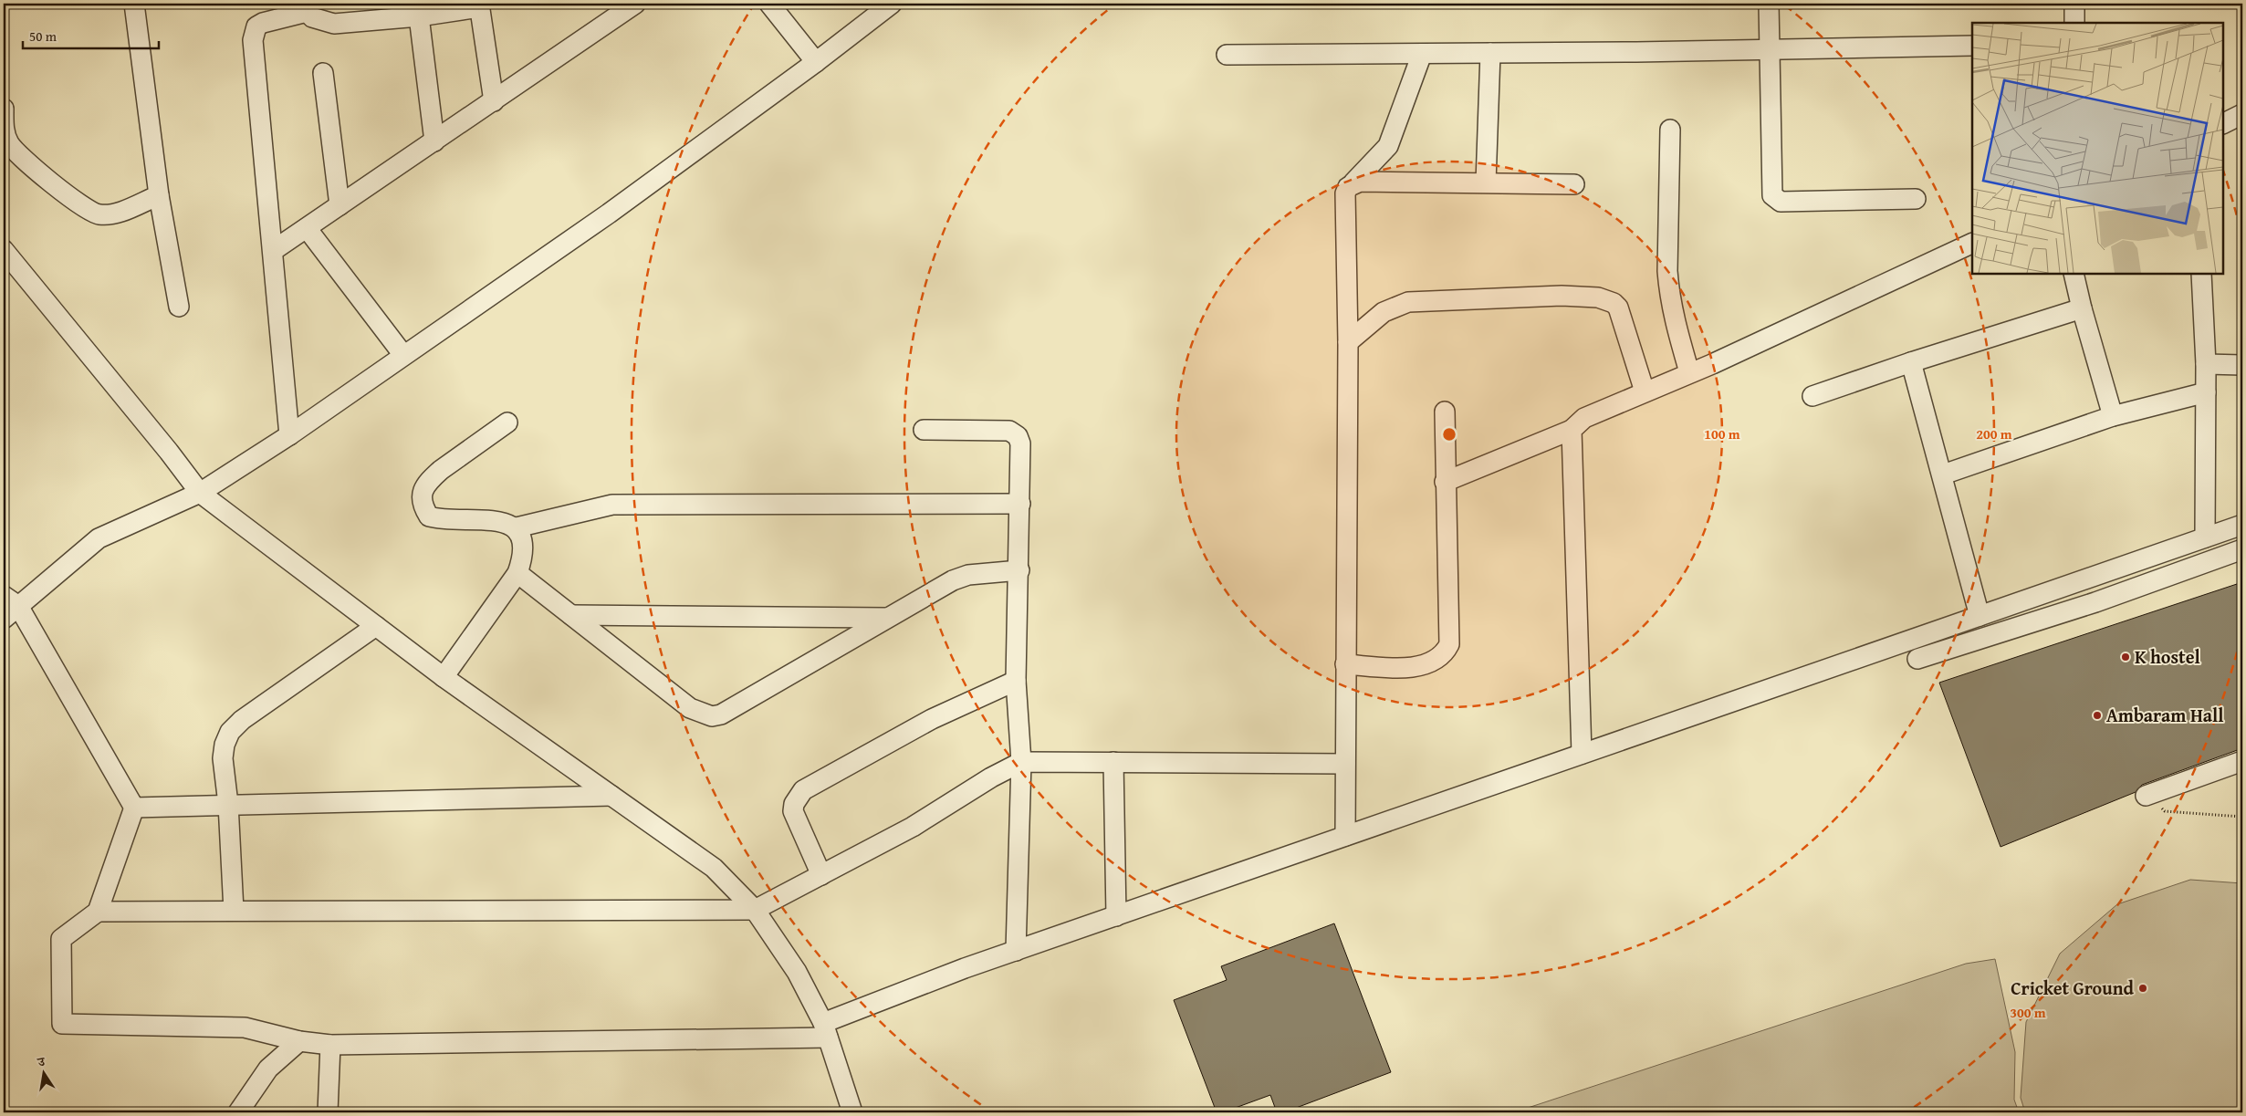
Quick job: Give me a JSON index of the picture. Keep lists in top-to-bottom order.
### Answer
{
  "places": ["K hostel", "Ambaram Hall", "Cricket Ground"],
  "scale_bar": "50 m",
  "north": "top",
  "rings": ["100 m", "200 m", "300 m"]
}
